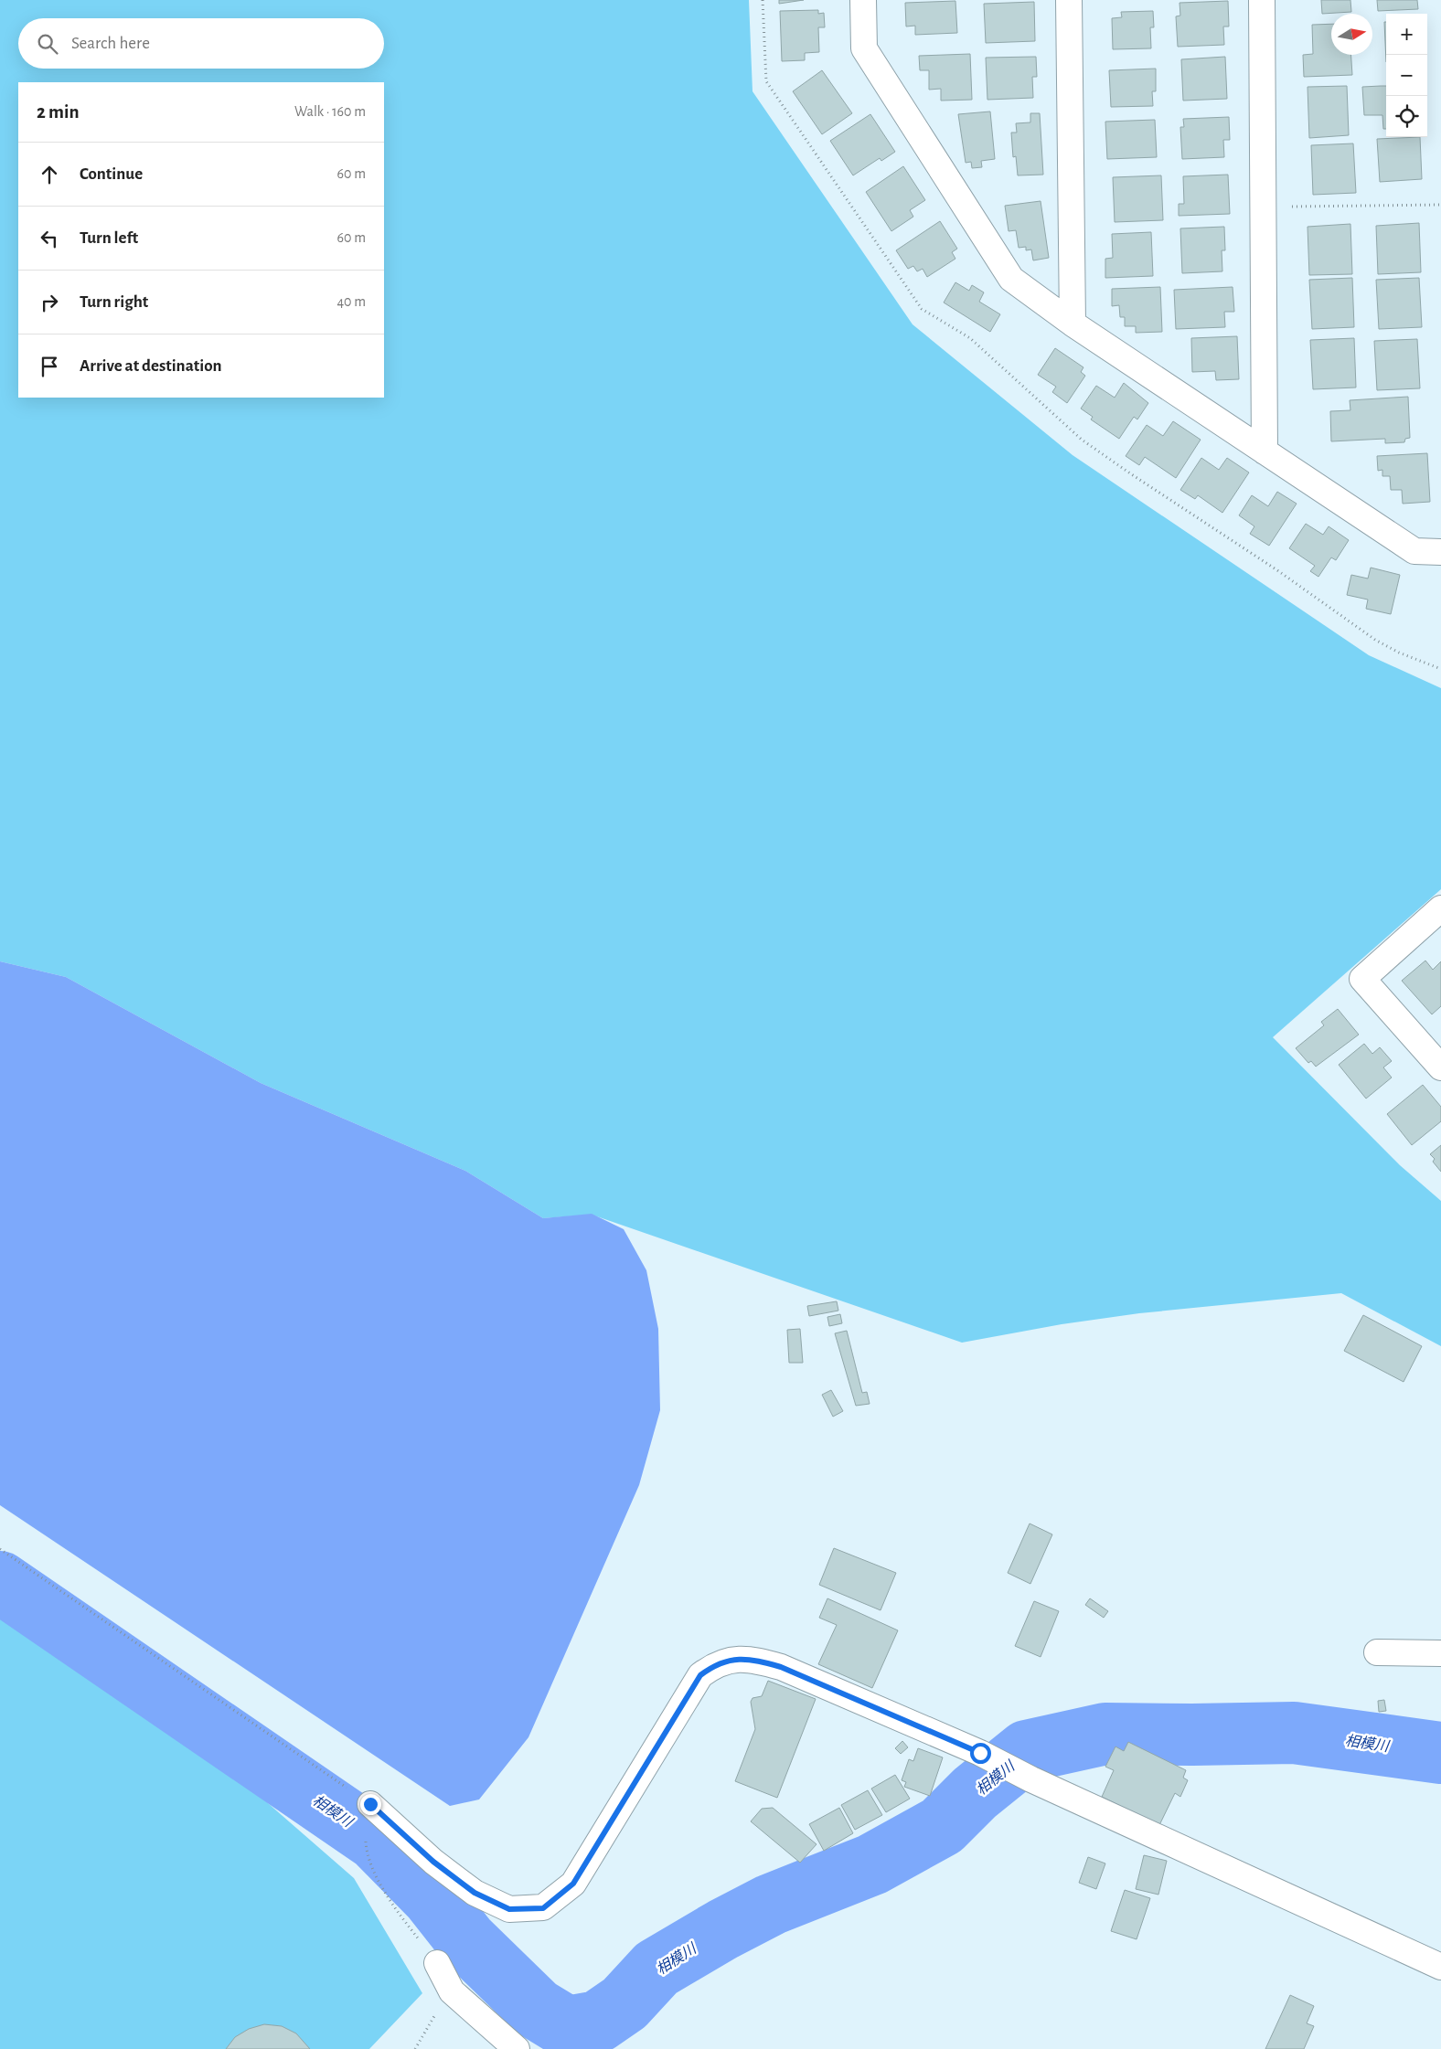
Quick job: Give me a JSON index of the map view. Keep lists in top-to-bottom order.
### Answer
{
  "water": ["相模川"],
  "north": "right",
  "page": {
    "map_buttons": ["+", "−"],
    "search": "Search here",
    "heading": ["2 min", "Walk · 160 m"],
    "list": [
      ["Continue", "60 m"],
      ["Turn left", "60 m"],
      ["Turn right", "40 m"],
      "Arrive at destination"
    ]
  }
}
